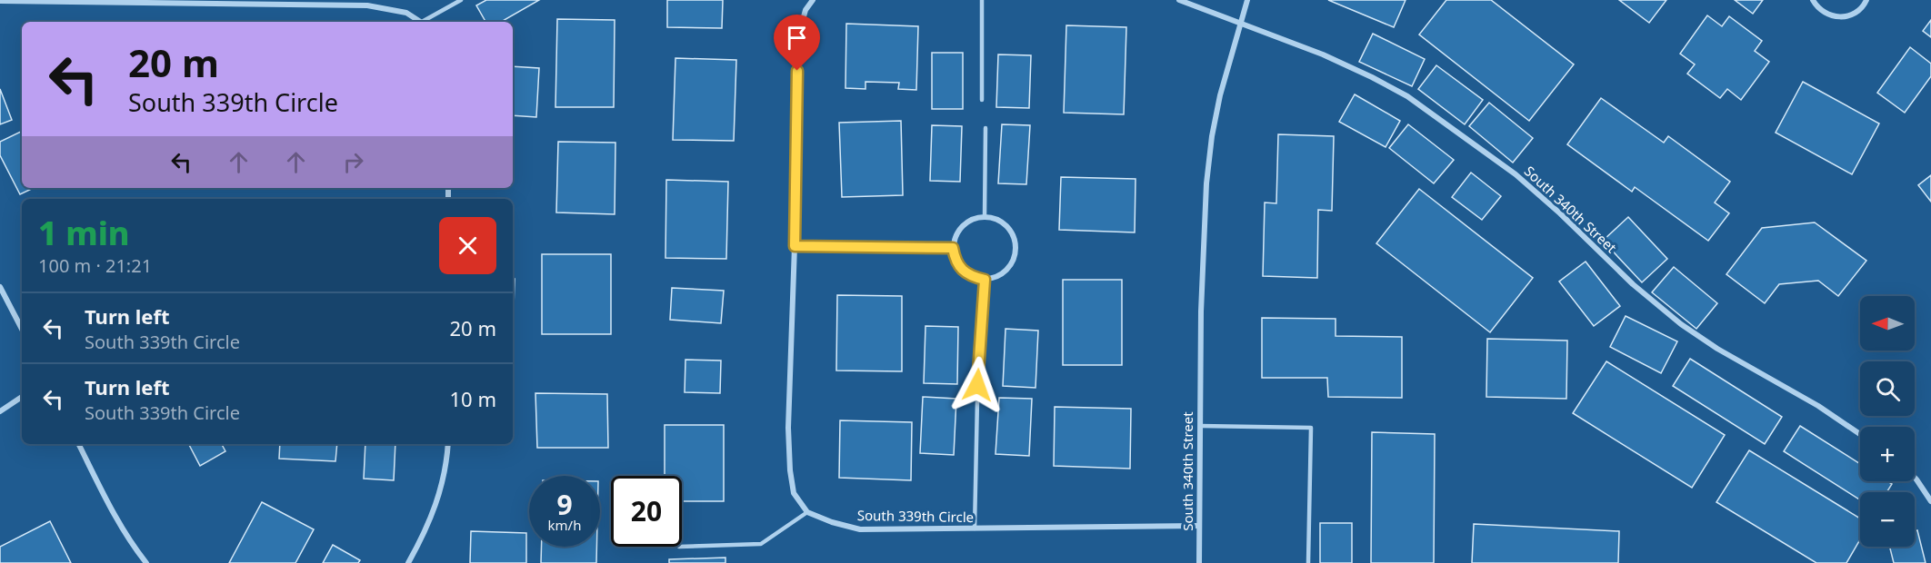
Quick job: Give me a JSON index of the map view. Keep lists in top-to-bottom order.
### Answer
{
  "streets": {
    "street": ["South 340th Street", "South 339th Circle"]
  },
  "crossings": [
    ["South 340th Street", "South 339th Circle"]
  ],
  "north": "left",
  "page": {
    "turn": ["20 m", "South 339th Circle"],
    "heading": ["1 min", "100 m · 21:21"],
    "list": [
      {
        "name": "Turn left",
        "note": "South 339th Circle",
        "value": "20 m"
      },
      {
        "name": "Turn left",
        "note": "South 339th Circle",
        "value": "10 m"
      }
    ],
    "map_buttons": ["+", "−"],
    "speed": "9 km/h",
    "limit": "20"
  }
}
